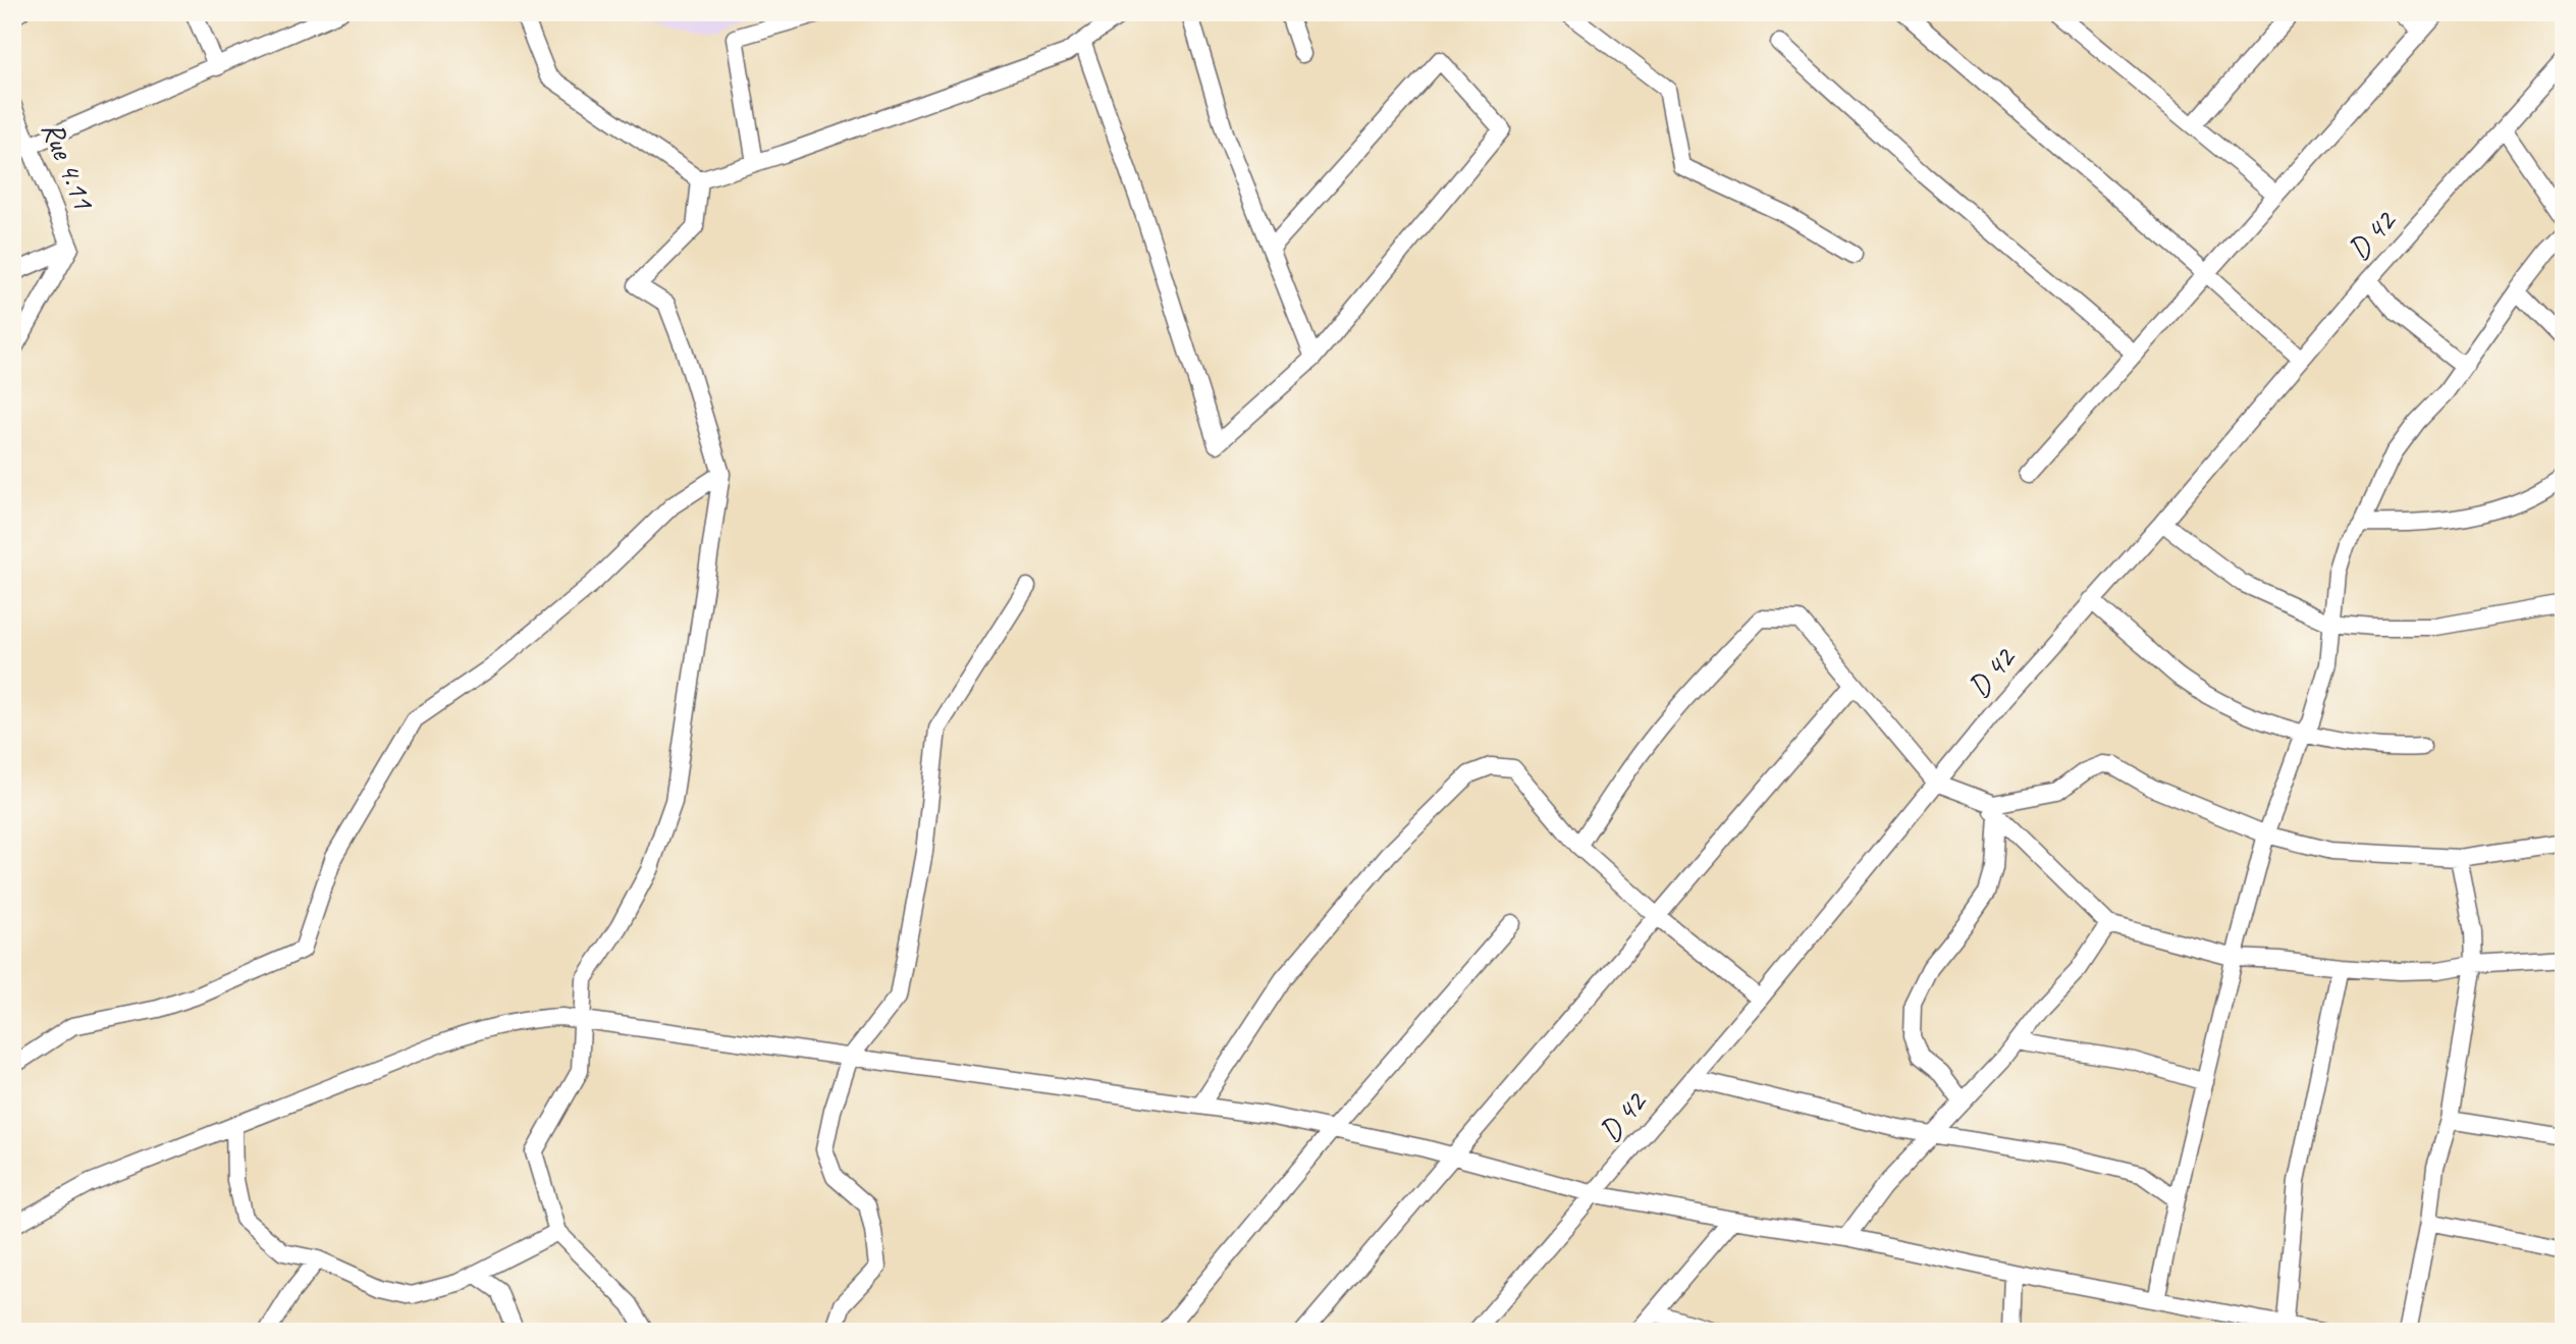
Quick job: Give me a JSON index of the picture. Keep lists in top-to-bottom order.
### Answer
{
  "streets": {
    "street": ["Rue 4.11", "D 42"]
  }
}
